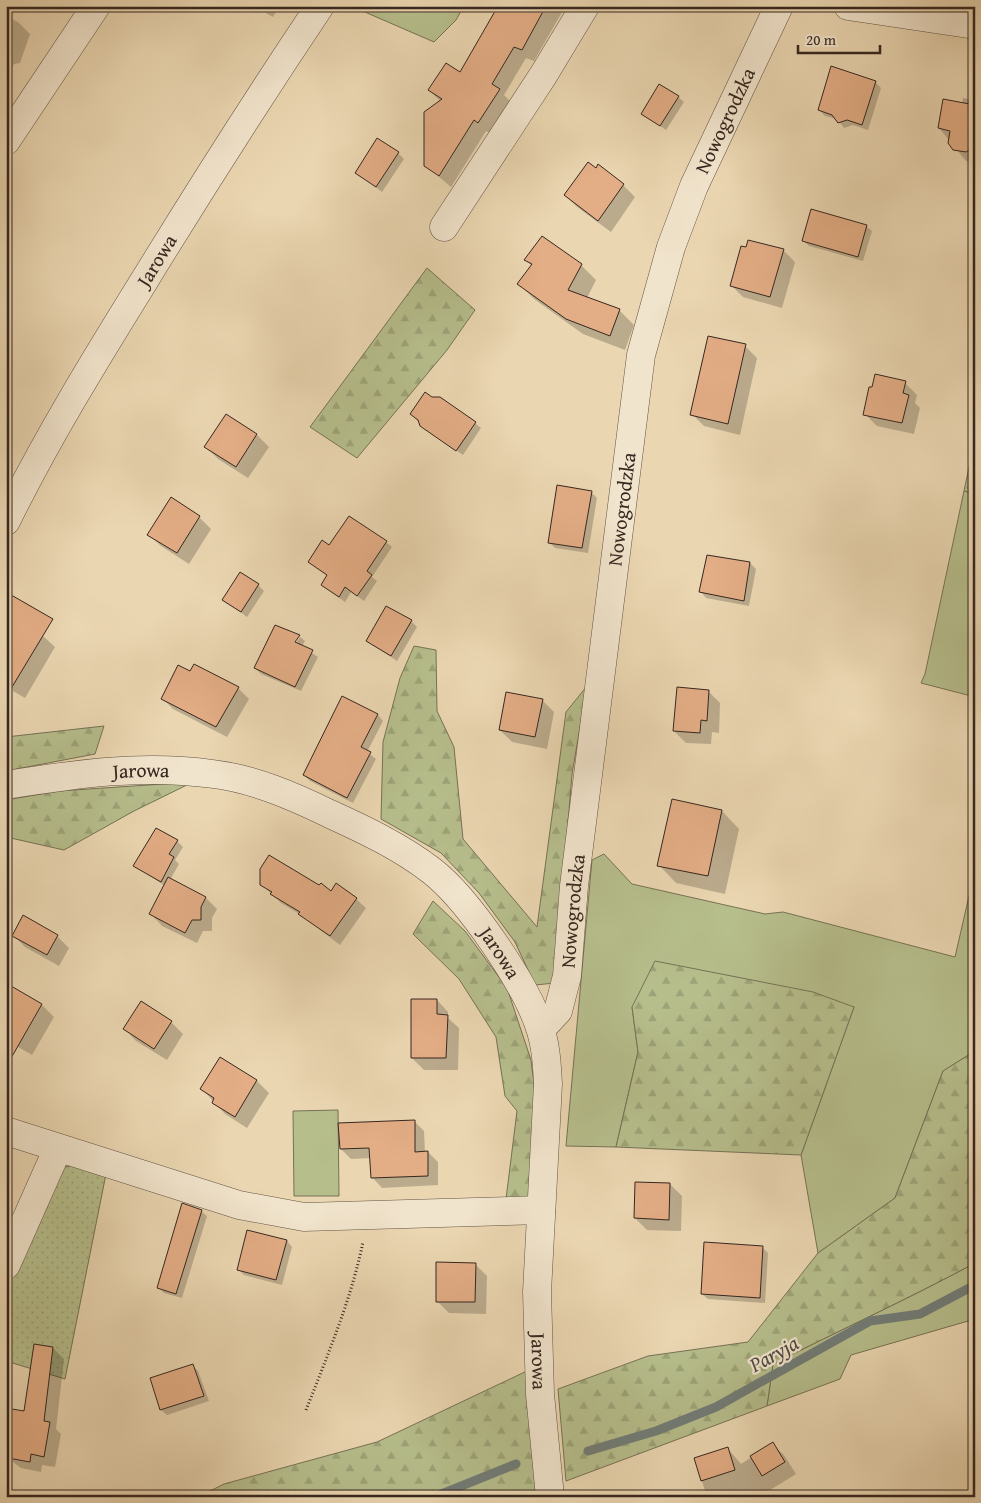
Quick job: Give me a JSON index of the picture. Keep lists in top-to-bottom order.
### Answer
{
  "streets": {
    "street": ["Nowogrodzka", "Jarowa"]
  },
  "crossings": [
    ["Nowogrodzka", "Jarowa"]
  ],
  "water": ["Paryja"],
  "scale_bar": "20 m"
}
